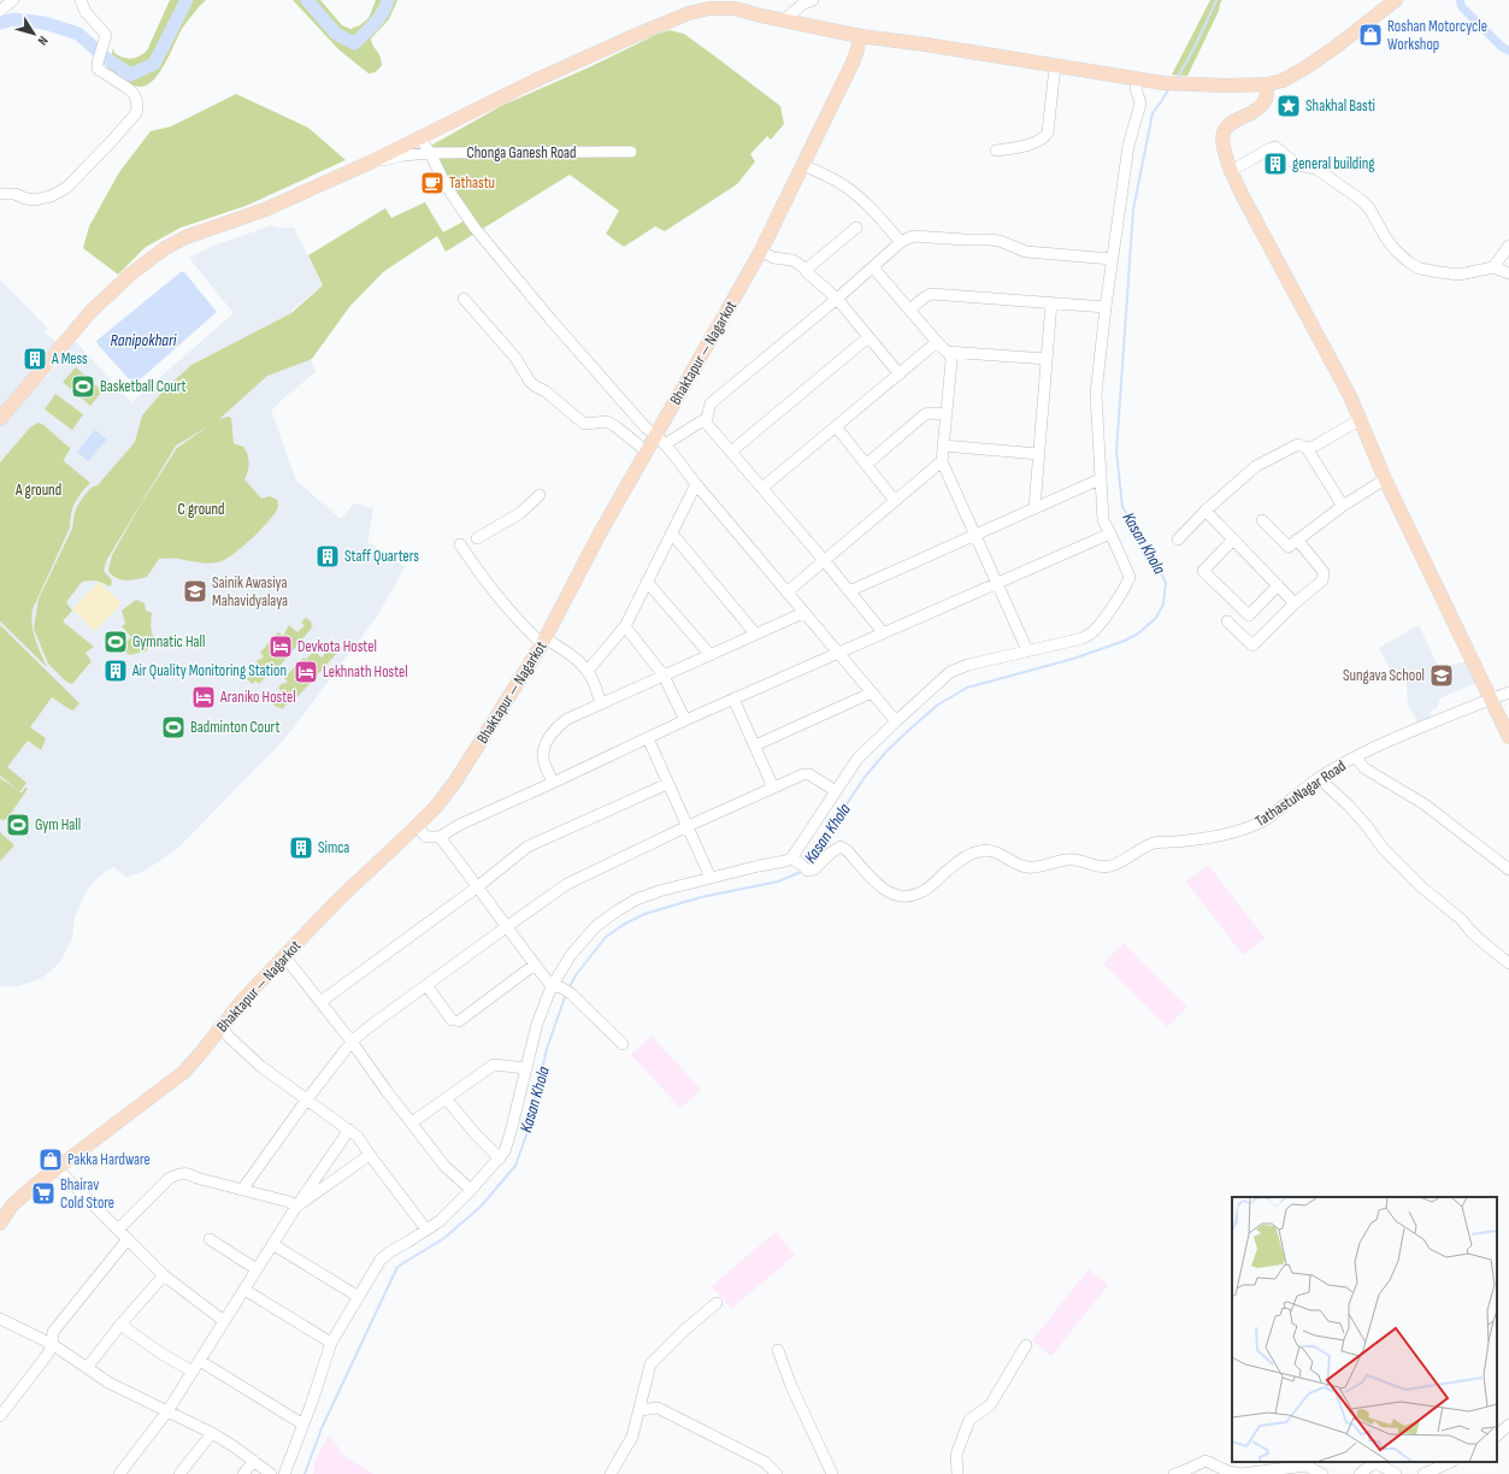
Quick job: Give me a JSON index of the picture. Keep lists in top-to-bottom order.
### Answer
{
  "streets": {
    "main road": ["Bhaktapur — Nagarkot"],
    "street": ["Chonga Ganesh Road", "TathastuNagar Road"]
  },
  "water": ["Ranipokhari", "Kasan Khola"],
  "parks": ["A ground", "C ground"],
  "places": {
    "shop": ["Roshan Motorcycle Workshop", "Pakka Hardware"],
    "place": ["Shakhal Basti"],
    "building": [
      "general building",
      "A Mess",
      "Staff Quarters",
      "Air Quality Monitoring Station",
      "Simca"
    ],
    "cafe": ["Tathastu"],
    "sports": [
      "Basketball Court",
      "Gymnatic Hall",
      "Badminton Court",
      "Gym Hall"
    ],
    "school or university": ["Sainik Awasiya Mahavidyalaya", "Sungava School"],
    "hotel": ["Devkota Hostel", "Lekhnath Hostel", "Araniko Hostel"],
    "supermarket": ["Bhairav Cold Store"]
  },
  "north": "bottom right"
}
